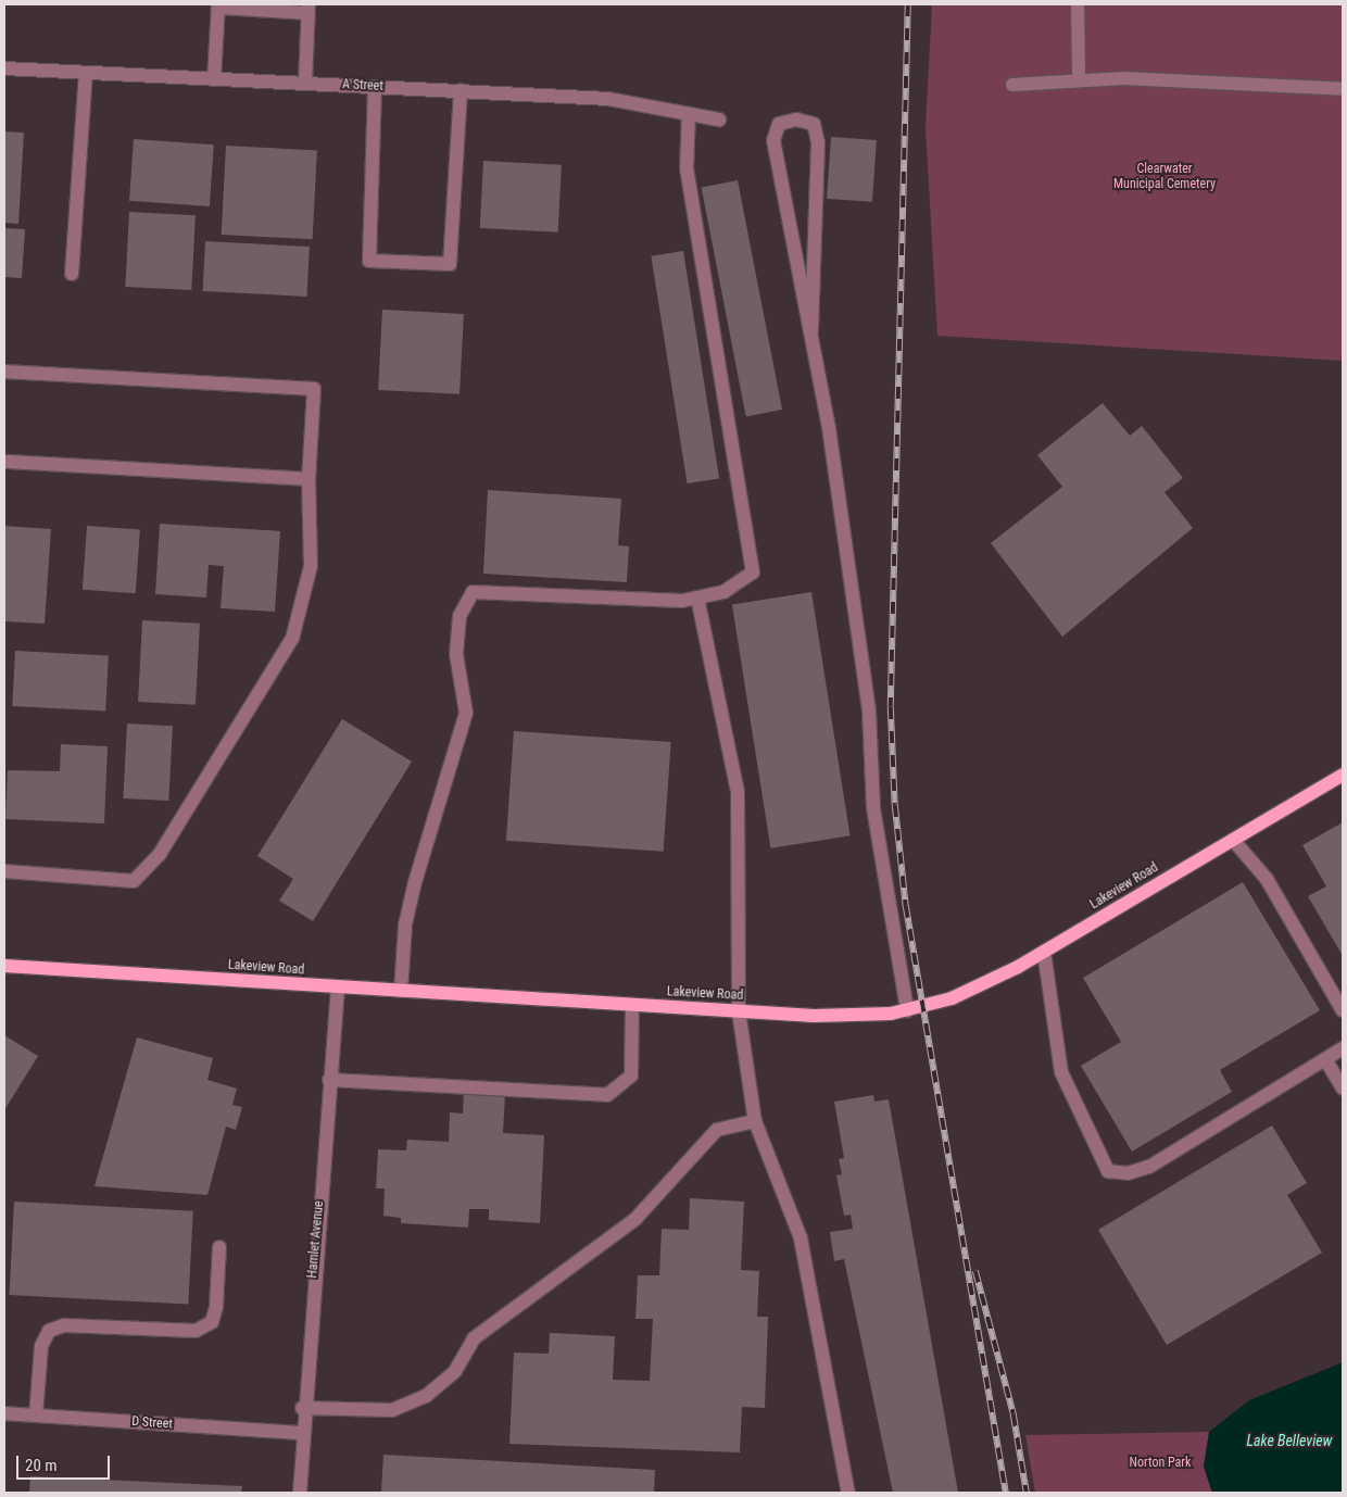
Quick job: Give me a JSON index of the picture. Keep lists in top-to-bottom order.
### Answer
{
  "streets": {
    "main road": ["Lakeview Road"],
    "street": ["A Street", "Hamlet Avenue", "D Street"]
  },
  "crossings": [
    ["Lakeview Road", "Hamlet Avenue"],
    ["Hamlet Avenue", "D Street"]
  ],
  "water": ["Lake Belleview"],
  "parks": ["Clearwater Municipal Cemetery", "Norton Park"],
  "scale_bar": "20 m"
}
